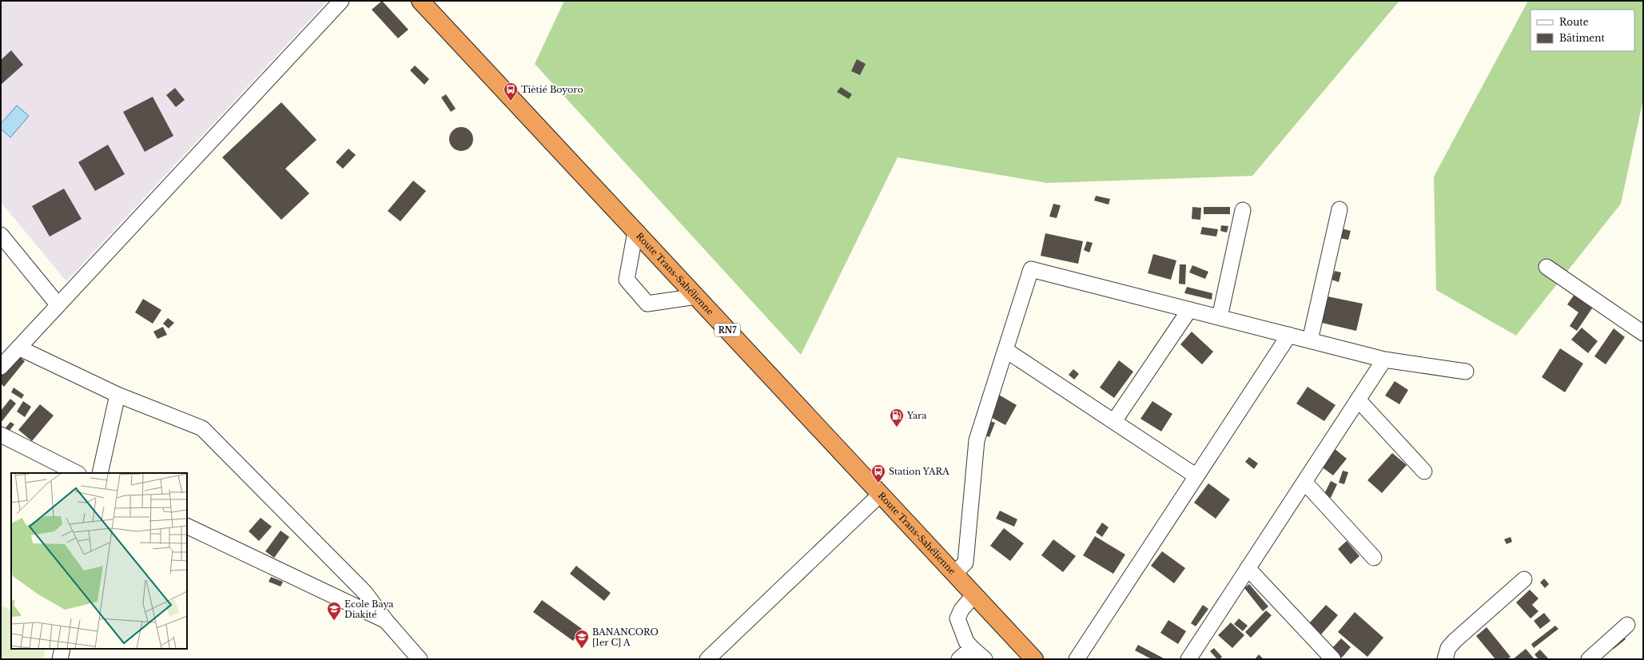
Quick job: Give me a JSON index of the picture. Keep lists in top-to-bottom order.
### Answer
{
  "streets": {
    "highway": ["Route Trans-Sahélienne", "RN7"]
  },
  "places": {
    "bus stop": ["Tiètié Boyoro", "Station YARA"],
    "fuel station": ["Yara"],
    "school or university": ["Ecole Baya Diakité", "BANANCORO [1er C] A"]
  },
  "legend": ["Route", "Bâtiment"]
}
